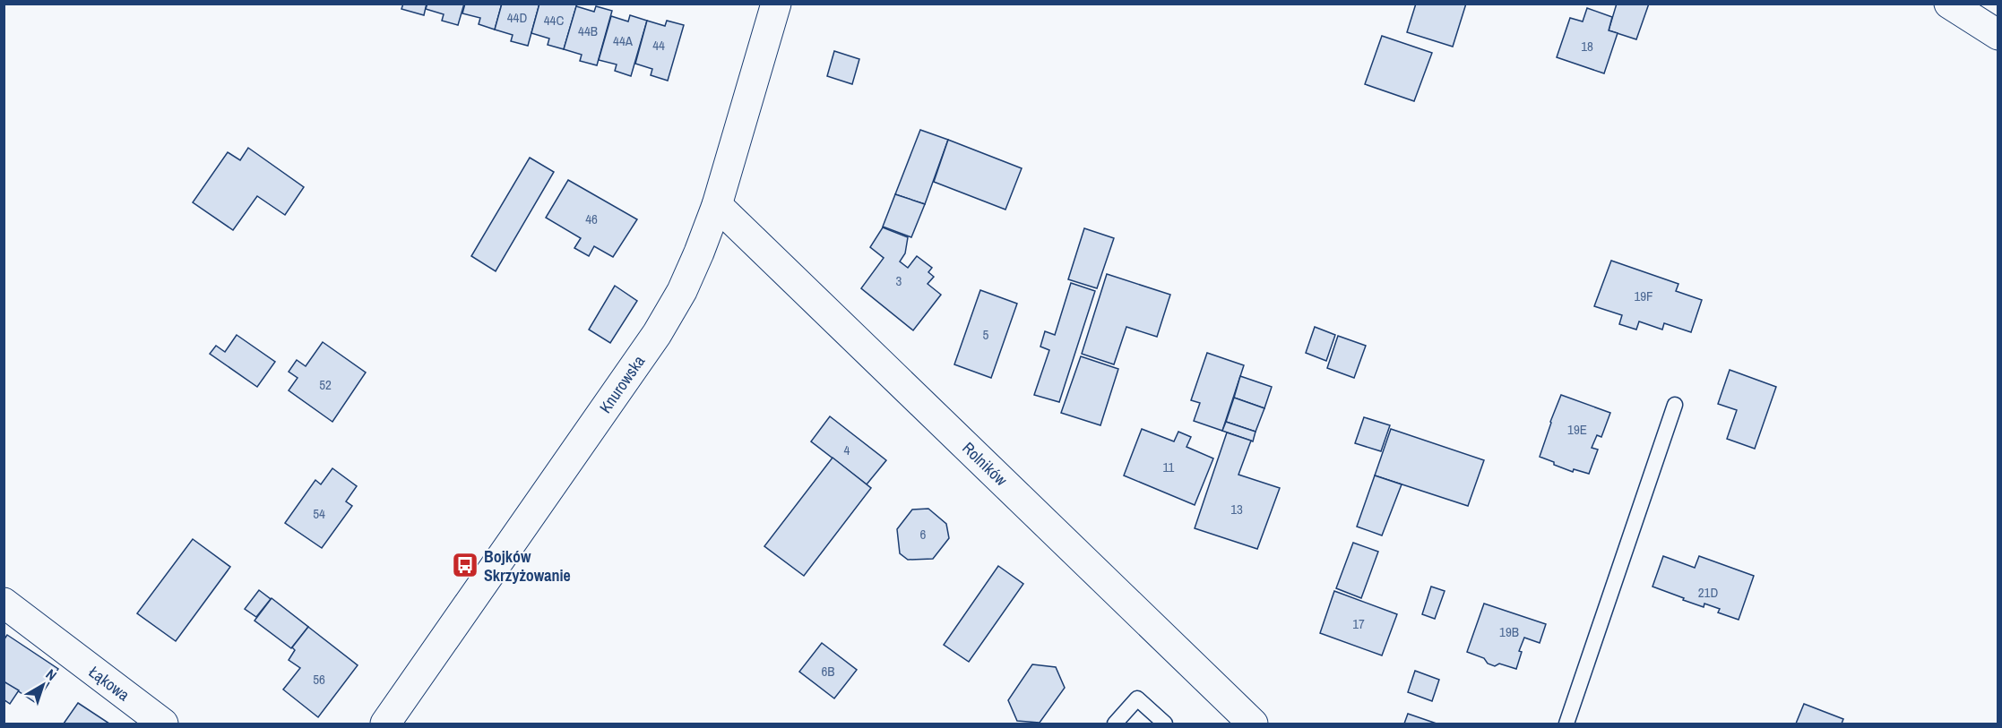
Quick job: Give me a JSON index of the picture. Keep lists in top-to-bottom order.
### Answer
{
  "streets": {
    "street": ["Knurowska", "Rolników", "Łąkowa"]
  },
  "crossings": [
    ["Knurowska", "Rolników"]
  ],
  "places": {
    "bus stop": ["Bojków Skrzyżowanie"]
  },
  "house_numbers": [
    "44D",
    "44C",
    "44B",
    "44A",
    "44",
    "18",
    "46",
    "3",
    "19F",
    "5",
    "52",
    "19E",
    "4",
    "11",
    "13",
    "54",
    "6",
    "21D",
    "17",
    "19B",
    "6B",
    "56"
  ],
  "north": "top right"
}
